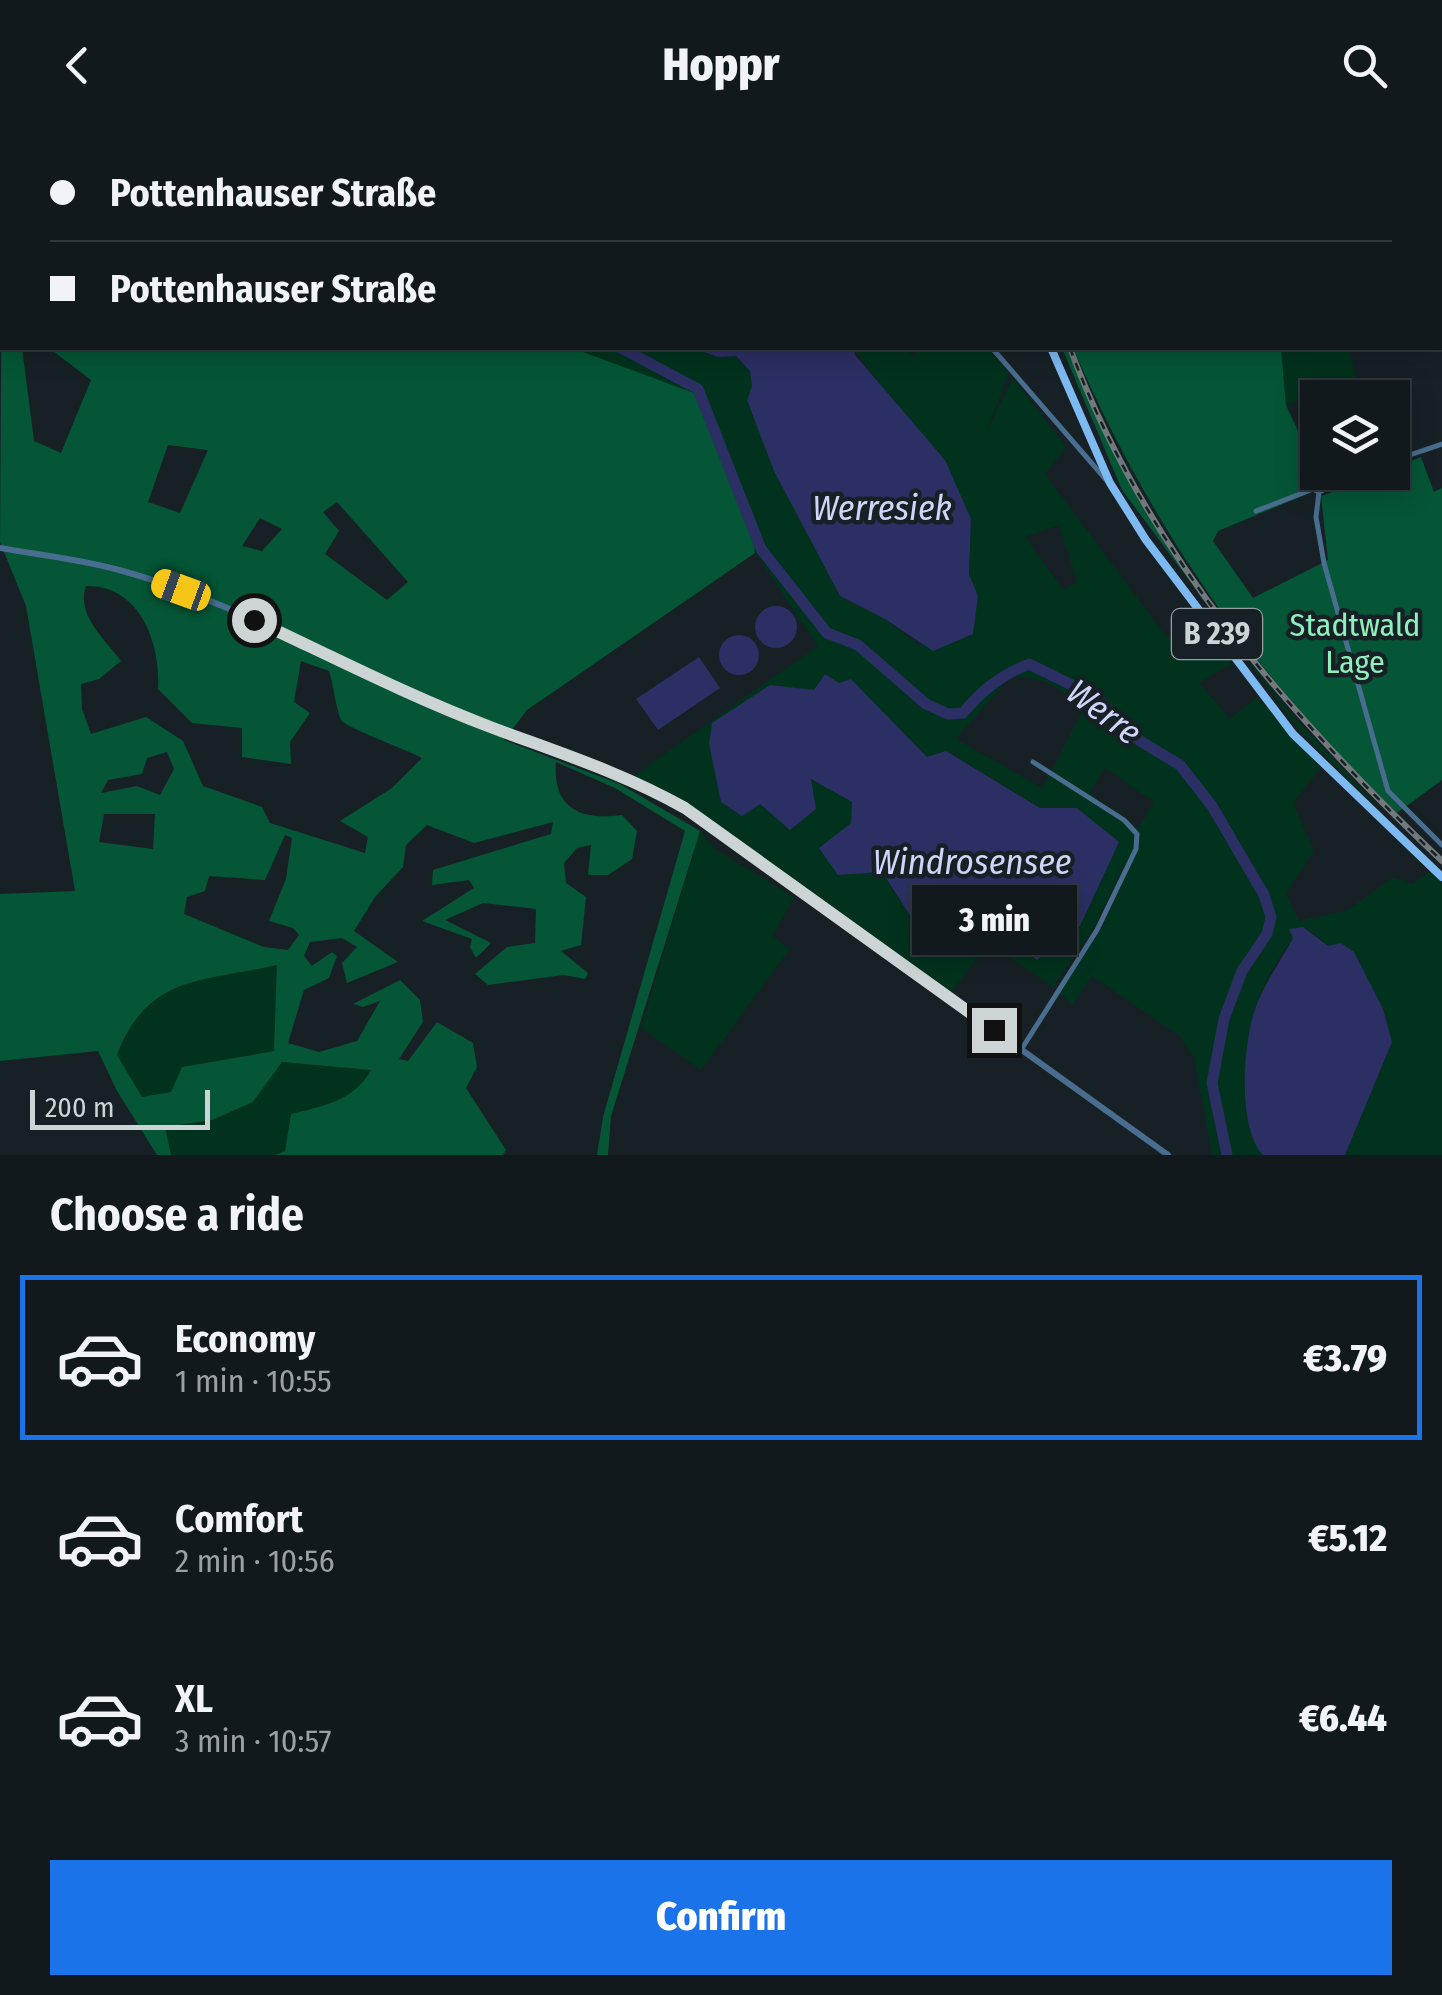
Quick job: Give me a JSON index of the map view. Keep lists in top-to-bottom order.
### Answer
{
  "streets": {
    "main road": ["B 239"]
  },
  "water": ["Werresiek", "Werre", "Windrosensee"],
  "parks": ["Stadtwald Lage"],
  "scale_bar": "200 m",
  "page": {
    "header": "Hoppr",
    "banner": ["Pottenhauser Straße", "Pottenhauser Straße"],
    "bubble": "3 min",
    "scale": "200 m",
    "heading": "Choose a ride",
    "list": [
      {
        "name": "Economy",
        "note": "1 min · 10:55",
        "value": "€3.79"
      },
      {
        "name": "Comfort",
        "note": "2 min · 10:56",
        "value": "€5.12"
      },
      {
        "name": "XL",
        "note": "3 min · 10:57",
        "value": "€6.44"
      }
    ],
    "buttons": "Confirm"
  }
}
